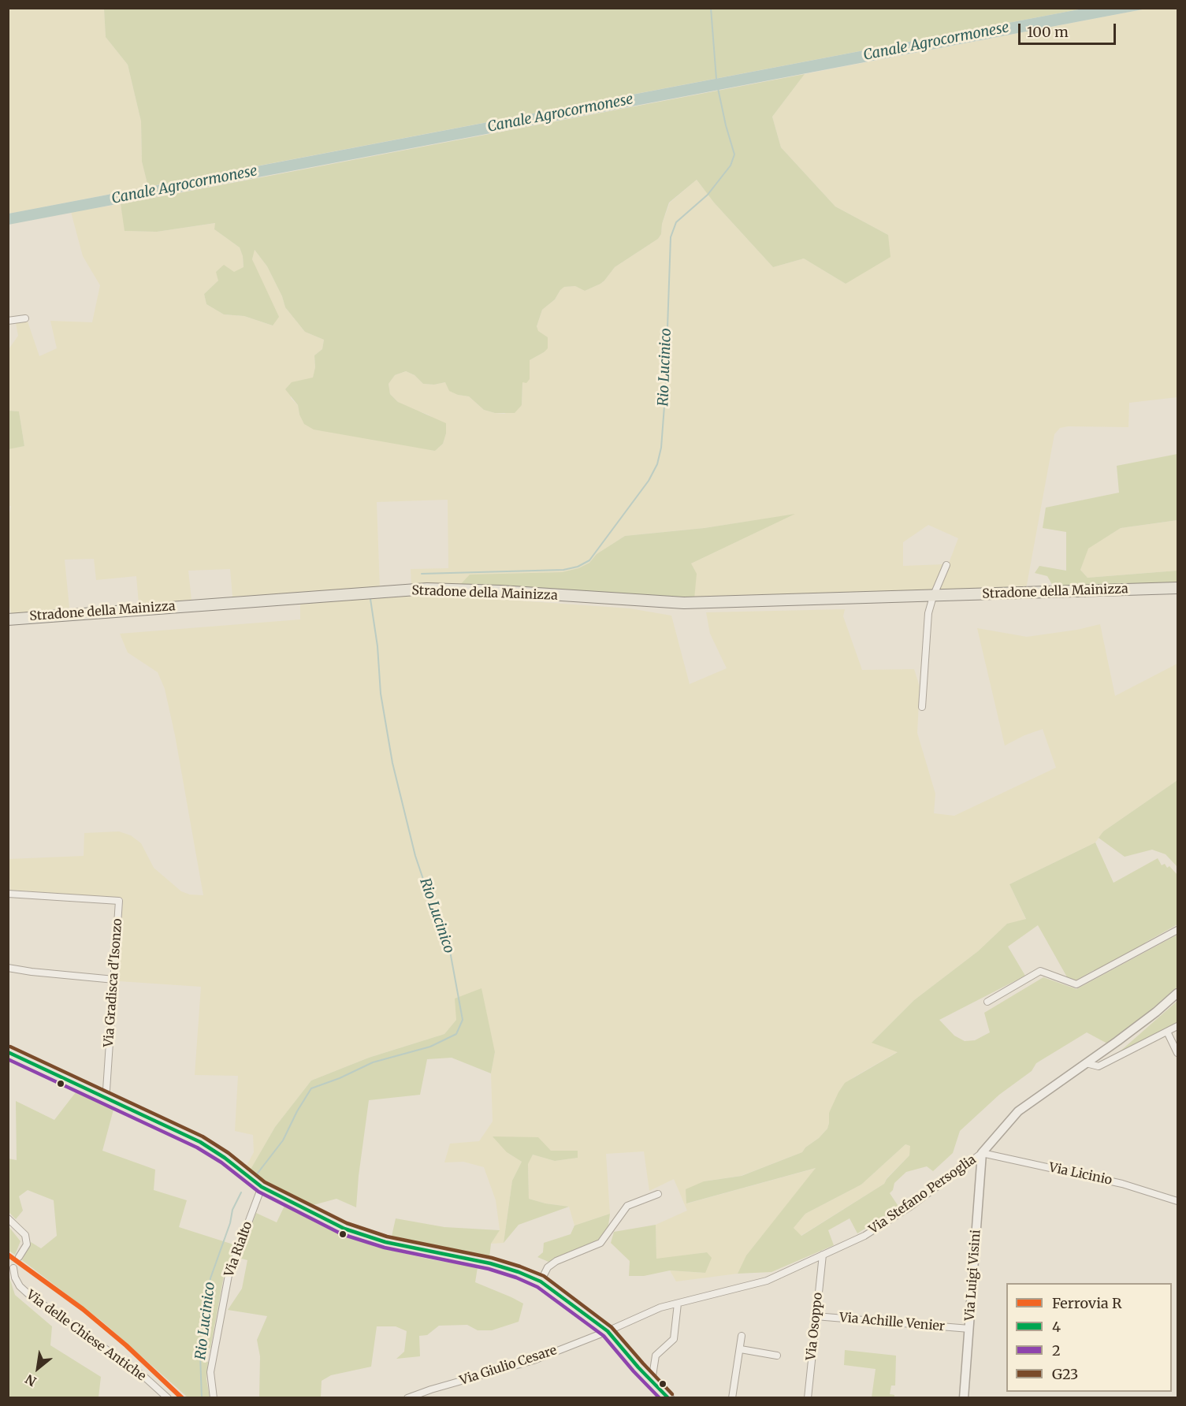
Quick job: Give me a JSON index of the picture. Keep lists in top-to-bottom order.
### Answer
{
  "streets": {
    "main road": ["Stradone della Mainizza"],
    "street": [
      "Via Gradisca d'Isonzo",
      "Via Licinio",
      "Via Stefano Persoglia",
      "Via Rialto",
      "Via Luigi Visini",
      "Via Achille Venier",
      "Via Osoppo",
      "Via delle Chiese Antiche",
      "Via Giulio Cesare"
    ]
  },
  "crossings": [
    ["Via Licinio", "Via Stefano Persoglia"],
    ["Via Licinio", "Via Luigi Visini"],
    ["Via Stefano Persoglia", "Via Luigi Visini"],
    ["Via Stefano Persoglia", "Via Osoppo"],
    ["Via Stefano Persoglia", "Via Giulio Cesare"],
    ["Via Luigi Visini", "Via Achille Venier"],
    ["Via Achille Venier", "Via Osoppo"]
  ],
  "water": ["Canale Agrocormonese", "Rio Lucinico"],
  "lines": [
    "transit line G23",
    "transit line 4",
    "transit line 2",
    "rail line R"
  ],
  "legend": [
    "Ferrovia R",
    "4",
    "2",
    "G23"
  ],
  "scale_bar": "100 m",
  "north": "bottom left"
}
